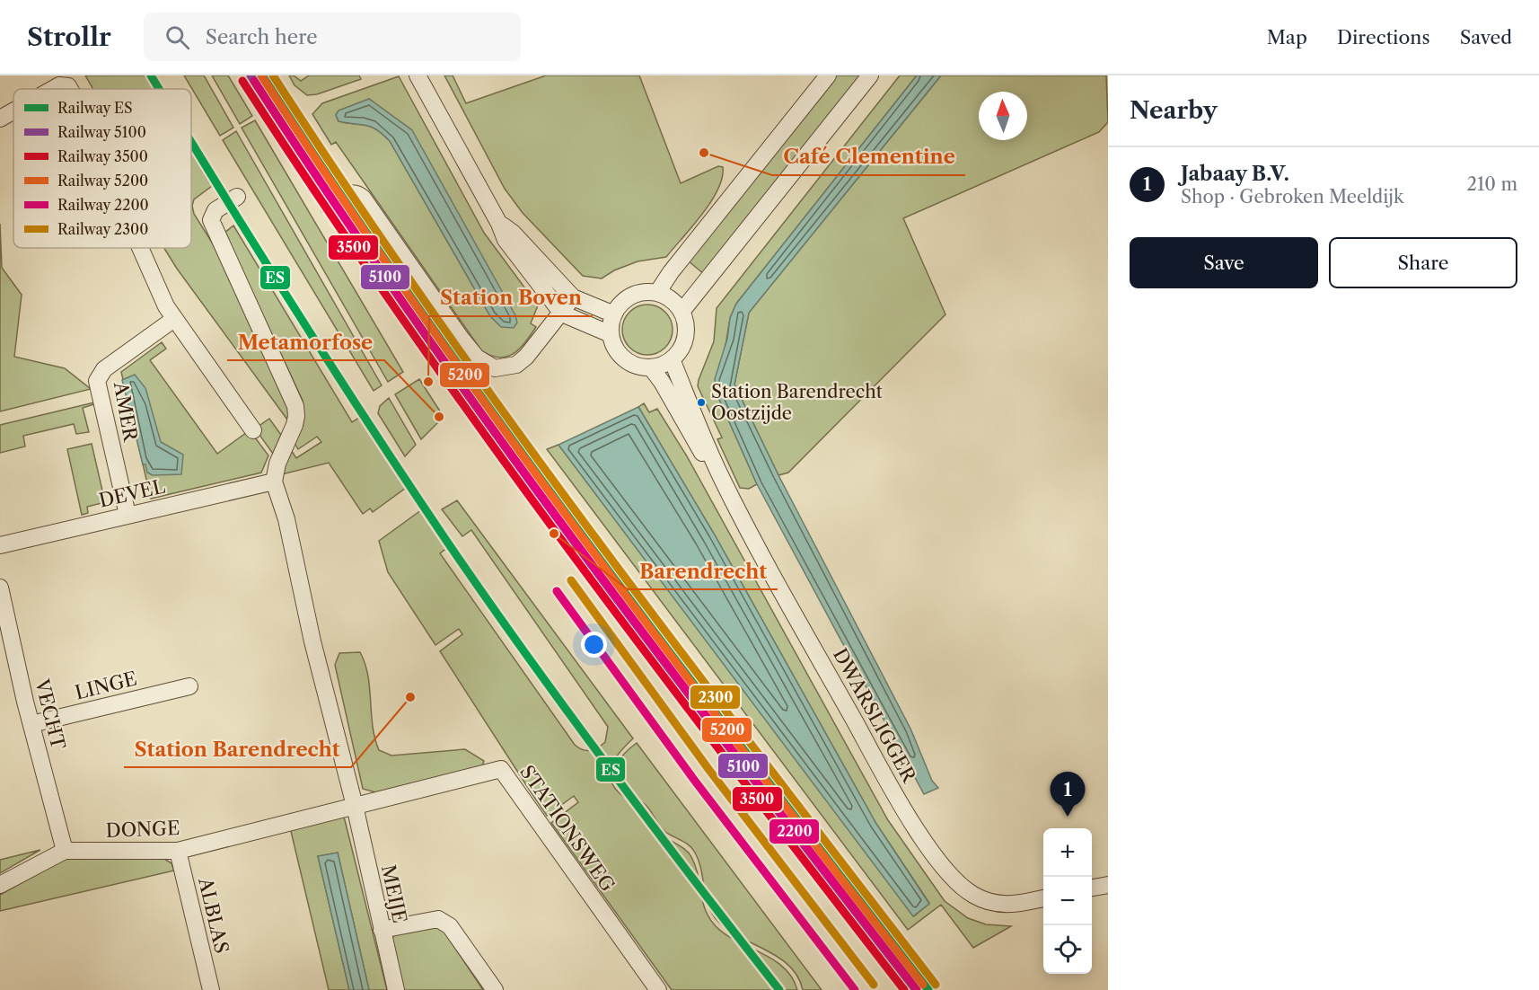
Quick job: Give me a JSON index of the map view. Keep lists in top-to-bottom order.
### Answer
{
  "streets": {
    "street": [
      "AMER",
      "DEVEL",
      "LINGE",
      "VECHT",
      "DWARSLIGGER",
      "STATIONSWEG",
      "DONGE",
      "MEIJE",
      "ALBLAS"
    ]
  },
  "crossings": [
    ["AMER", "DEVEL"],
    ["LINGE", "VECHT"],
    ["VECHT", "DONGE"],
    ["STATIONSWEG", "DONGE"],
    ["STATIONSWEG", "MEIJE"],
    ["DONGE", "MEIJE"],
    ["DONGE", "ALBLAS"]
  ],
  "places": [
    "Café Clementine",
    "Station Boven",
    "Station Barendrecht Oostzijde",
    "Metamorfose",
    "Barendrecht",
    "Station Barendrecht"
  ],
  "lines": [
    "rail line ES",
    "rail line 5100",
    "rail line 5200",
    "rail line 2300",
    "rail line 3500",
    "rail line 2200"
  ],
  "legend": [
    "Railway ES",
    "Railway 5100",
    "Railway 3500",
    "Railway 5200",
    "Railway 2200",
    "Railway 2300"
  ],
  "north": "top",
  "page": {
    "header": "Strollr",
    "search": "Search here",
    "nav": ["Map", "Directions", "Saved"],
    "heading": "Nearby",
    "list": [
      {
        "mark": "1",
        "name": "Jabaay B.V.",
        "note": "Shop · Gebroken Meeldijk",
        "value": "210 m"
      }
    ],
    "buttons": ["Save", "Share"],
    "pins": "1",
    "map_buttons": ["+", "−"]
  }
}
